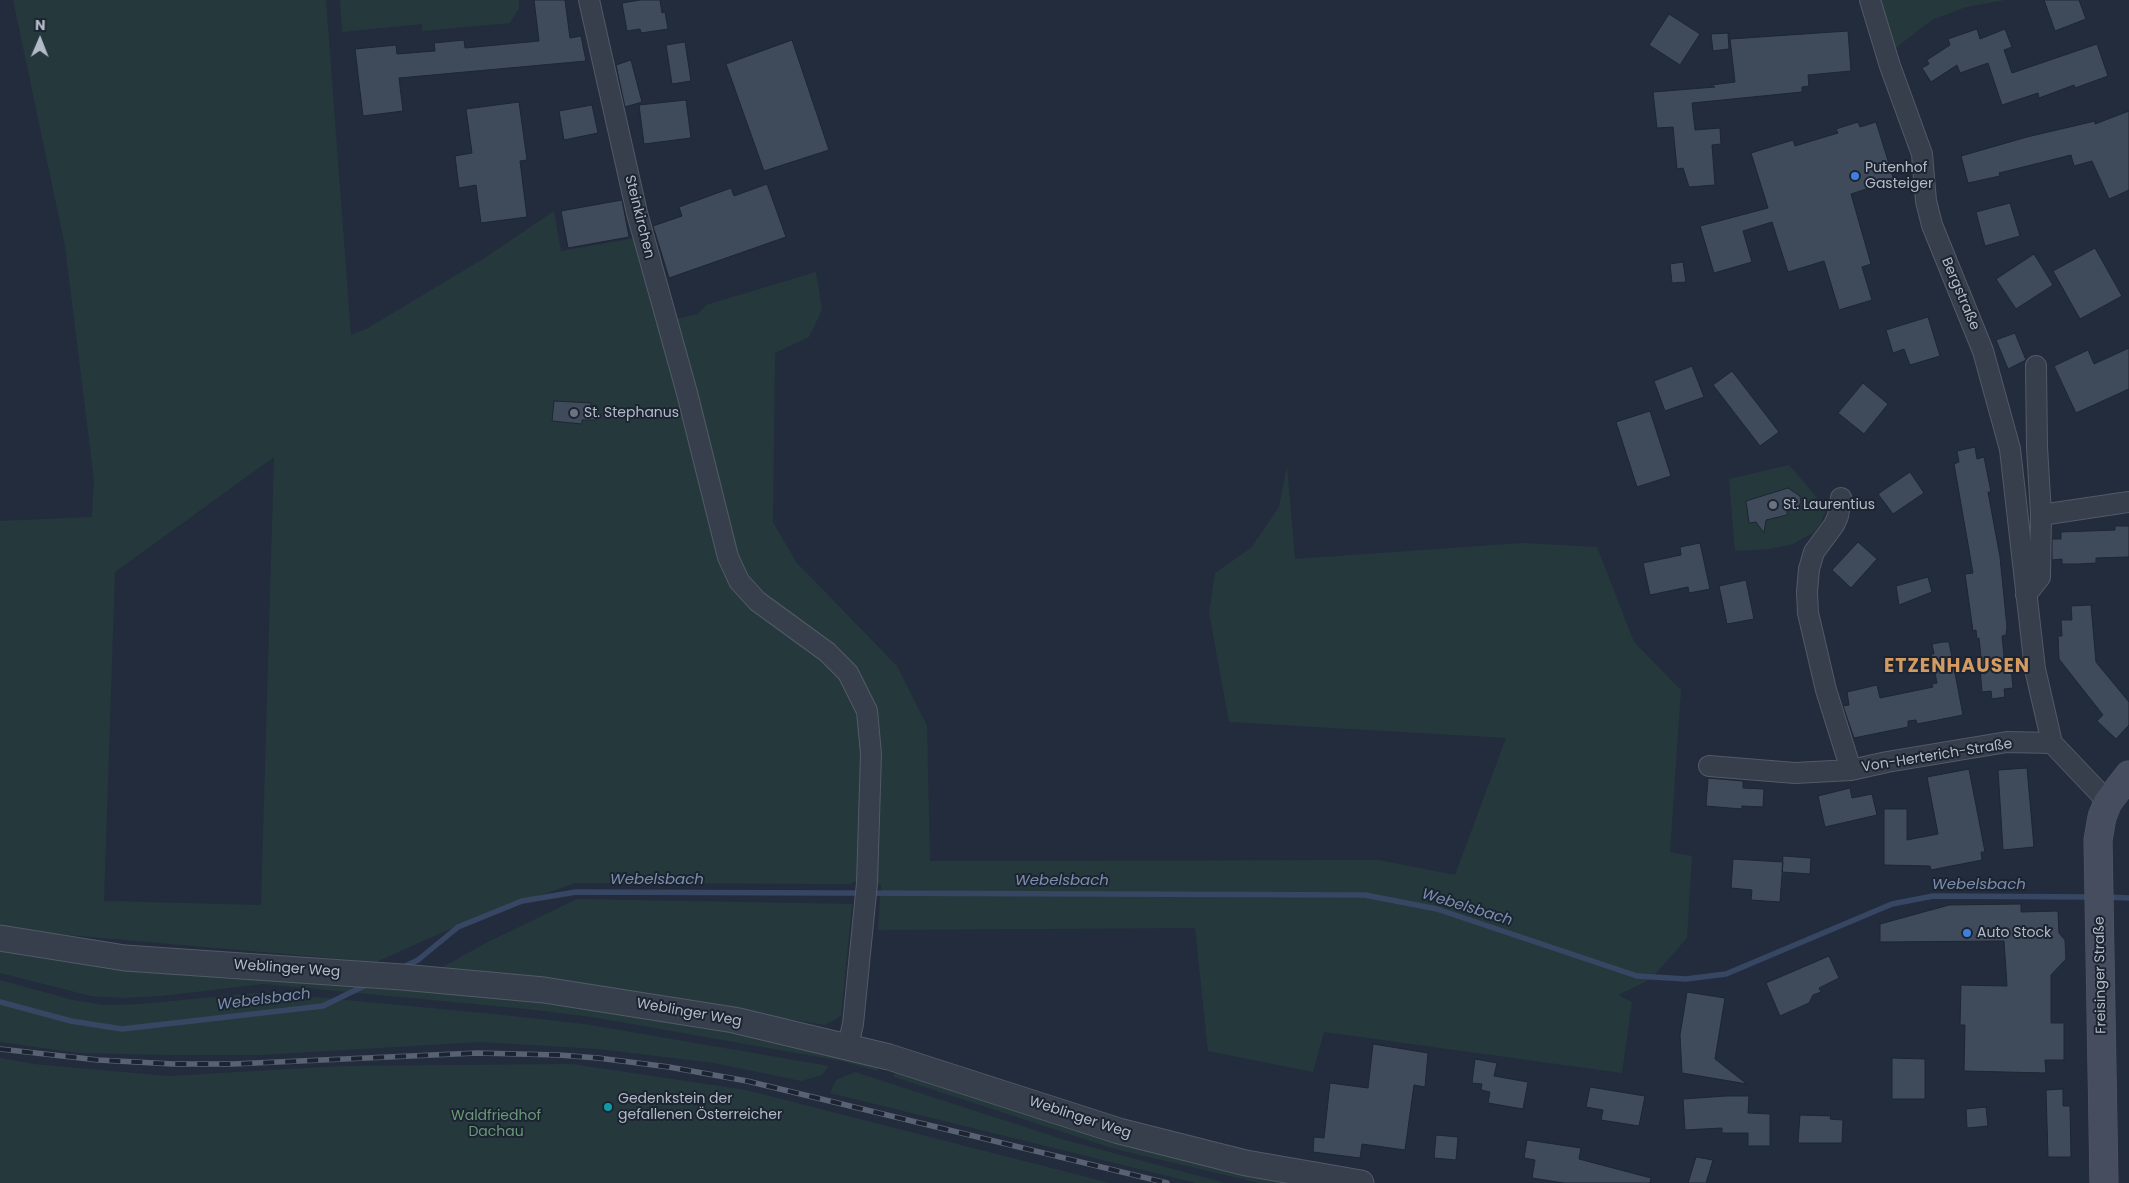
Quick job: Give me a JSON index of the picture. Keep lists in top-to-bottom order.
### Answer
{
  "streets": {
    "main road": ["Freisinger Straße"],
    "street": [
      "Steinkirchen",
      "Bergstraße",
      "Von-Herterich-Straße",
      "Weblinger Weg"
    ]
  },
  "crossings": [
    ["Steinkirchen", "Weblinger Weg"],
    ["Bergstraße", "Von-Herterich-Straße"]
  ],
  "districts": ["ETZENHAUSEN"],
  "water": ["Webelsbach"],
  "parks": ["Waldfriedhof Dachau"],
  "places": [
    "Putenhof Gasteiger",
    "St. Stephanus",
    "St. Laurentius",
    "Auto Stock",
    "Gedenkstein der gefallenen Österreicher"
  ],
  "north": "top"
}
